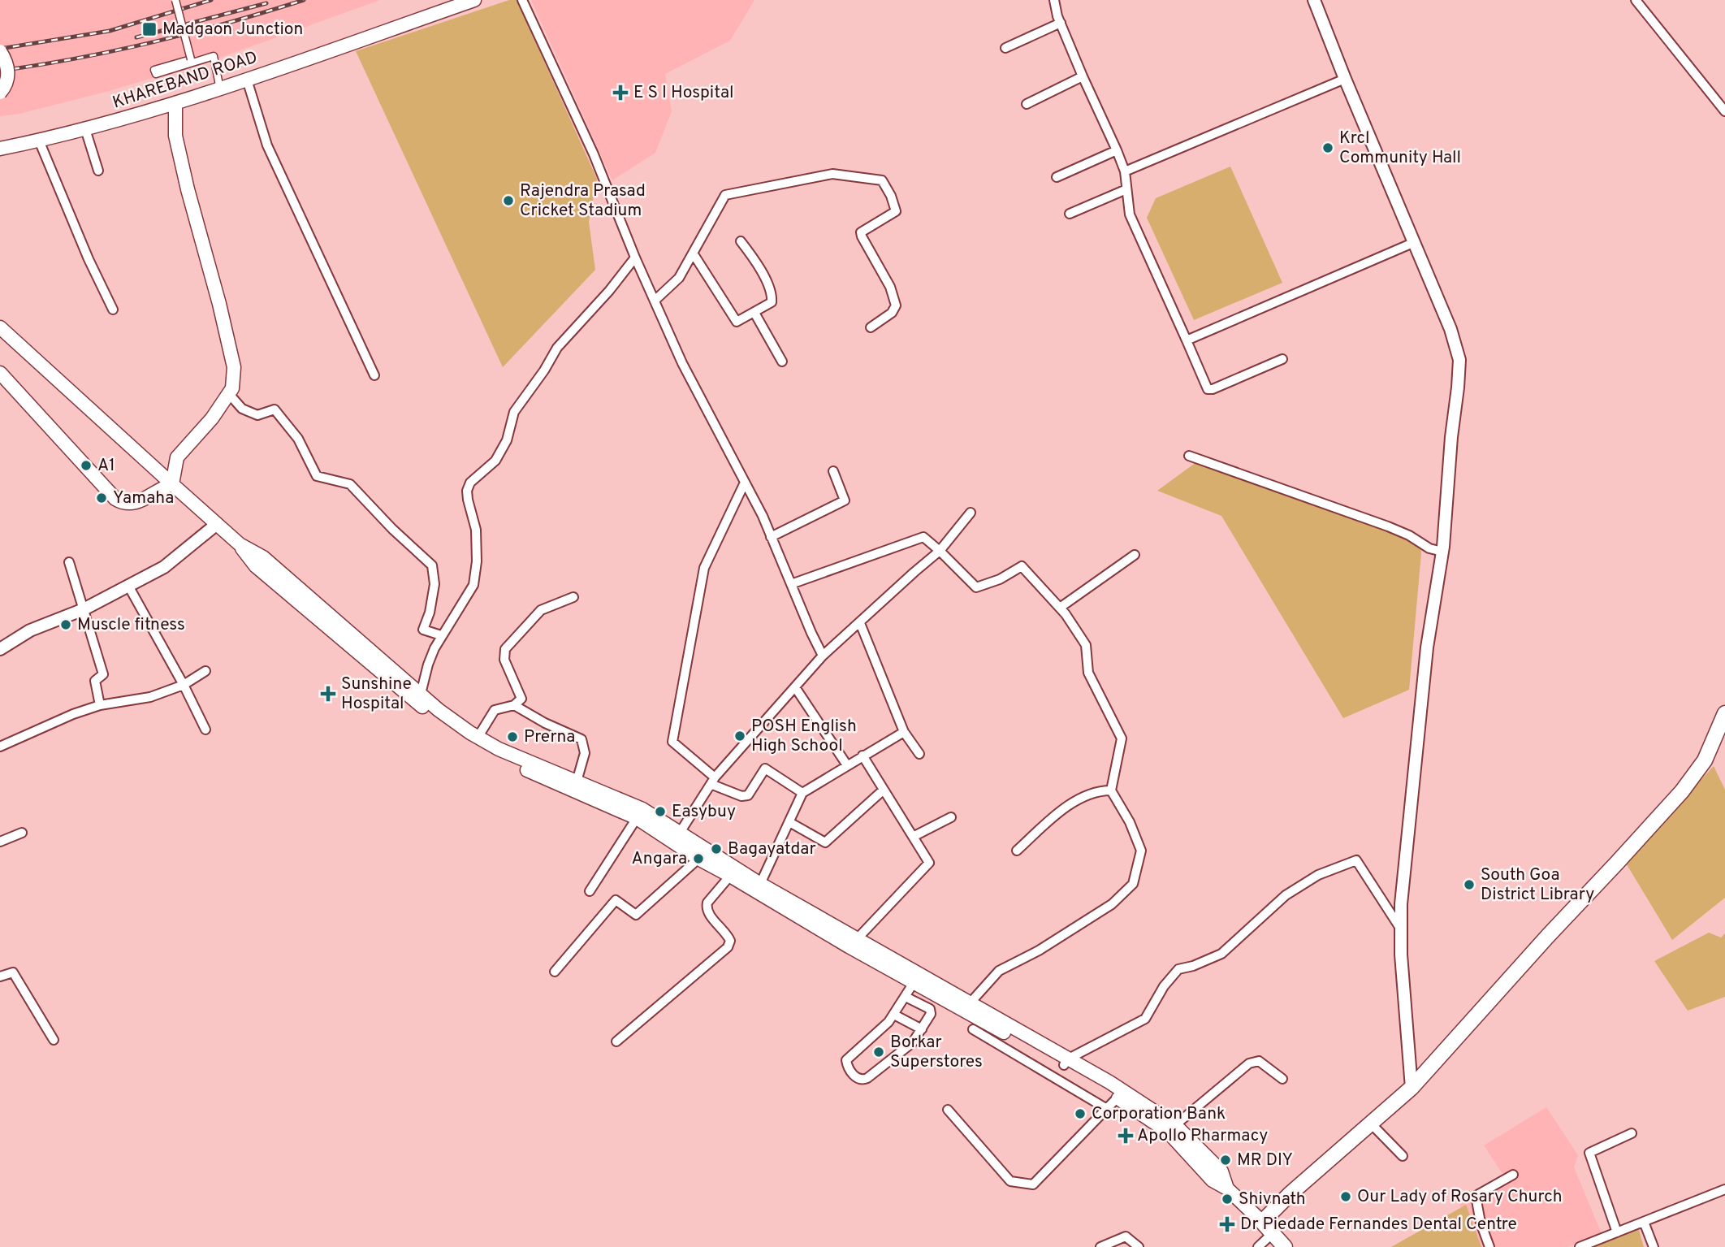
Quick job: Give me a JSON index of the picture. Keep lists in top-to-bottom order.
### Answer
{
  "streets": {
    "main road": ["KHAREBAND ROAD"]
  },
  "places": {
    "transit": ["Madgaon Junction"],
    "health": [
      "E S I Hospital",
      "Sunshine Hospital",
      "Apollo Pharmacy",
      "Dr Piedade Fernandes Dental Centre"
    ],
    "other": [
      "Krcl Community Hall",
      "Rajendra Prasad Cricket Stadium",
      "A1",
      "Yamaha",
      "Muscle fitness",
      "POSH English High School",
      "Prerna",
      "Easybuy",
      "Bagayatdar",
      "Angara",
      "South Goa District Library",
      "Borkar Superstores",
      "Corporation Bank",
      "MR DIY",
      "Our Lady of Rosary Church",
      "Shivnath"
    ]
  }
}
